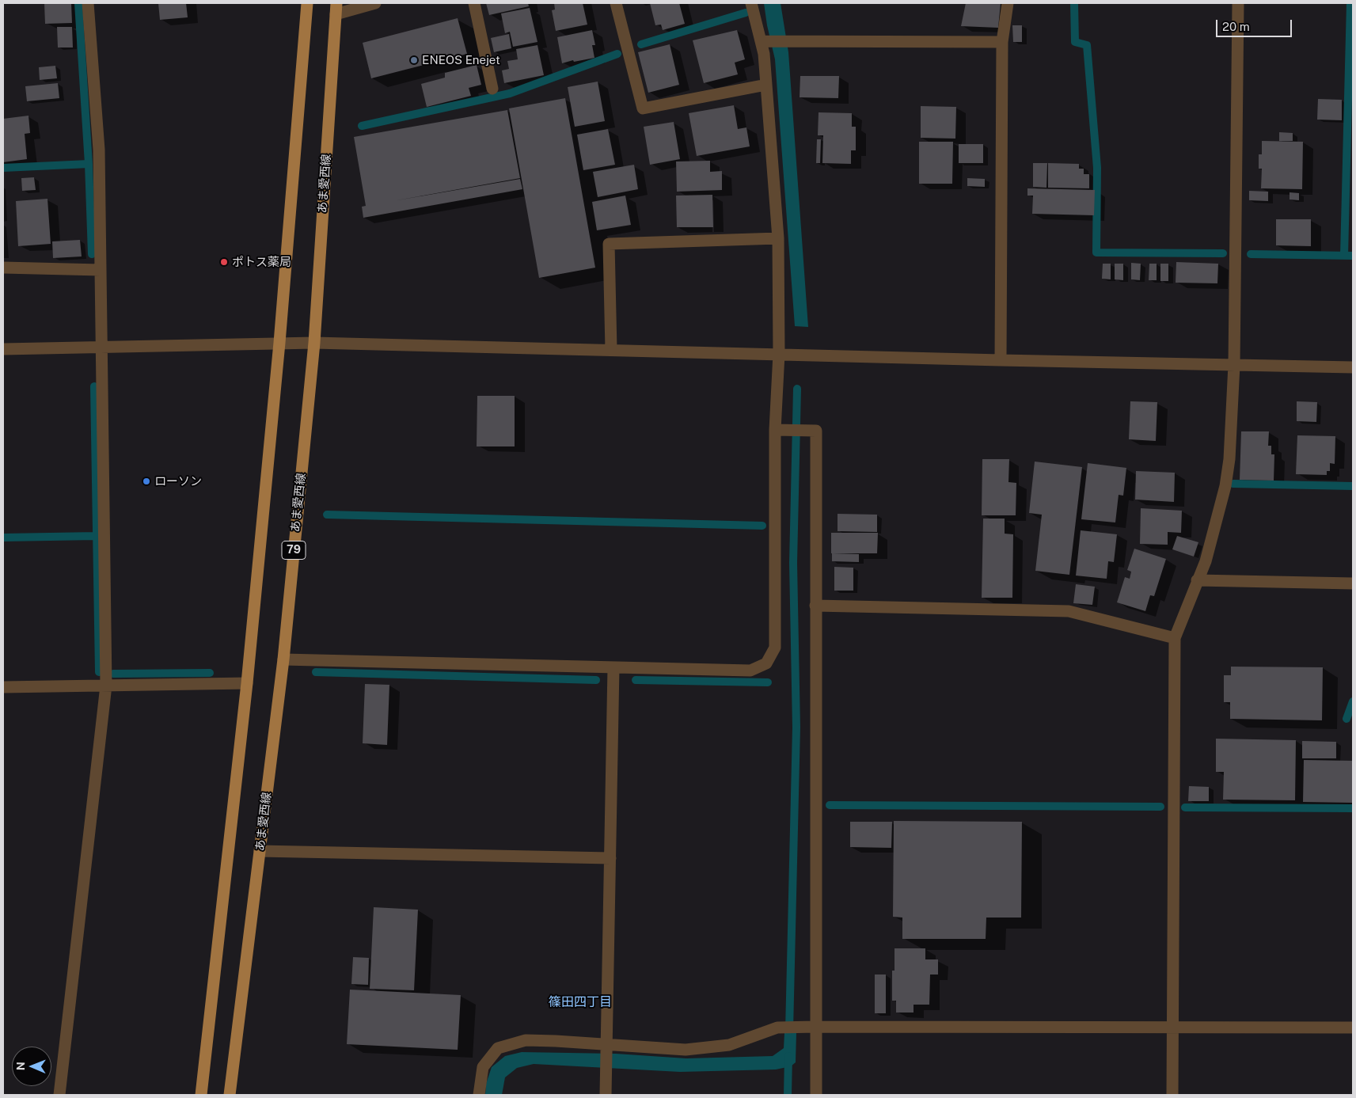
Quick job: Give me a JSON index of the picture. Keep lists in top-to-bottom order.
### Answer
{
  "streets": {
    "main road": ["あま愛西線", "79"]
  },
  "districts": ["篠田四丁目"],
  "places": ["ENEOS Enejet", "ポトス薬局", "ローソン"],
  "scale_bar": "20 m",
  "north": "left"
}
